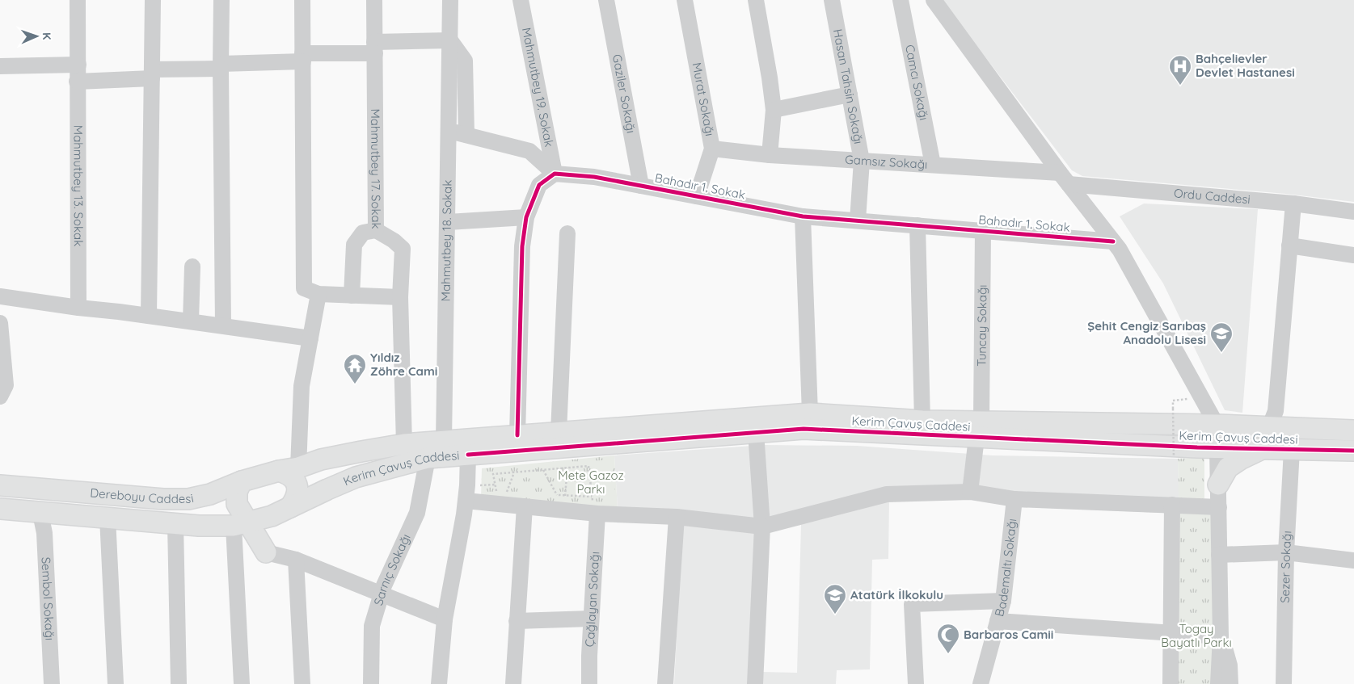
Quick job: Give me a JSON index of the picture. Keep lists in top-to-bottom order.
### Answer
{
  "streets": {
    "main road": ["Kerim Çavuş Caddesi", "Dereboyu Caddesi"],
    "street": [
      "Camcı Sokağı",
      "Hasan Tahsin Sokağı",
      "Mahmutbey 19. Sokak",
      "Gaziler Sokağı",
      "Murat Sokağı",
      "Gamsız Sokağı",
      "Mahmutbey 17. Sokak",
      "Mahmutbey 13. Sokak",
      "Bahadır 1. Sokak",
      "Ordu Caddesi",
      "Mahmutbey 18. Sokak",
      "Tuncay Sokağı",
      "Sezer Sokağı",
      "Bademaltı Sokağı",
      "Sarnıç Sokağı",
      "Sembol Sokağı",
      "Çağlayan Sokağı"
    ]
  },
  "crossings": [
    ["Camcı Sokağı", "Gamsız Sokağı"],
    ["Hasan Tahsin Sokağı", "Gamsız Sokağı"],
    ["Hasan Tahsin Sokağı", "Bahadır 1. Sokak"],
    ["Mahmutbey 19. Sokak", "Bahadır 1. Sokak"],
    ["Gaziler Sokağı", "Bahadır 1. Sokak"],
    ["Murat Sokağı", "Gamsız Sokağı"],
    ["Murat Sokağı", "Bahadır 1. Sokak"],
    ["Gamsız Sokağı", "Ordu Caddesi"],
    ["Mahmutbey 17. Sokak", "Kerim Çavuş Caddesi"],
    ["Bahadır 1. Sokak", "Tuncay Sokağı"],
    ["Mahmutbey 18. Sokak", "Kerim Çavuş Caddesi"],
    ["Tuncay Sokağı", "Kerim Çavuş Caddesi"],
    ["Kerim Çavuş Caddesi", "Dereboyu Caddesi"],
    ["Kerim Çavuş Caddesi", "Sezer Sokağı"],
    ["Kerim Çavuş Caddesi", "Sarnıç Sokağı"],
    ["Dereboyu Caddesi", "Sembol Sokağı"]
  ],
  "parks": ["Mete Gazoz Parkı", "Togay Bayatlı Parkı"],
  "places": {
    "hospital": ["Bahçelievler Devlet Hastanesi"],
    "school or university": ["Şehit Cengiz Sarıbaş Anadolu Lisesi", "Atatürk İlkokulu"],
    "temple": ["Yıldız Zöhre Cami"],
    "mosque": ["Barbaros Camii"]
  },
  "north": "right"
}
